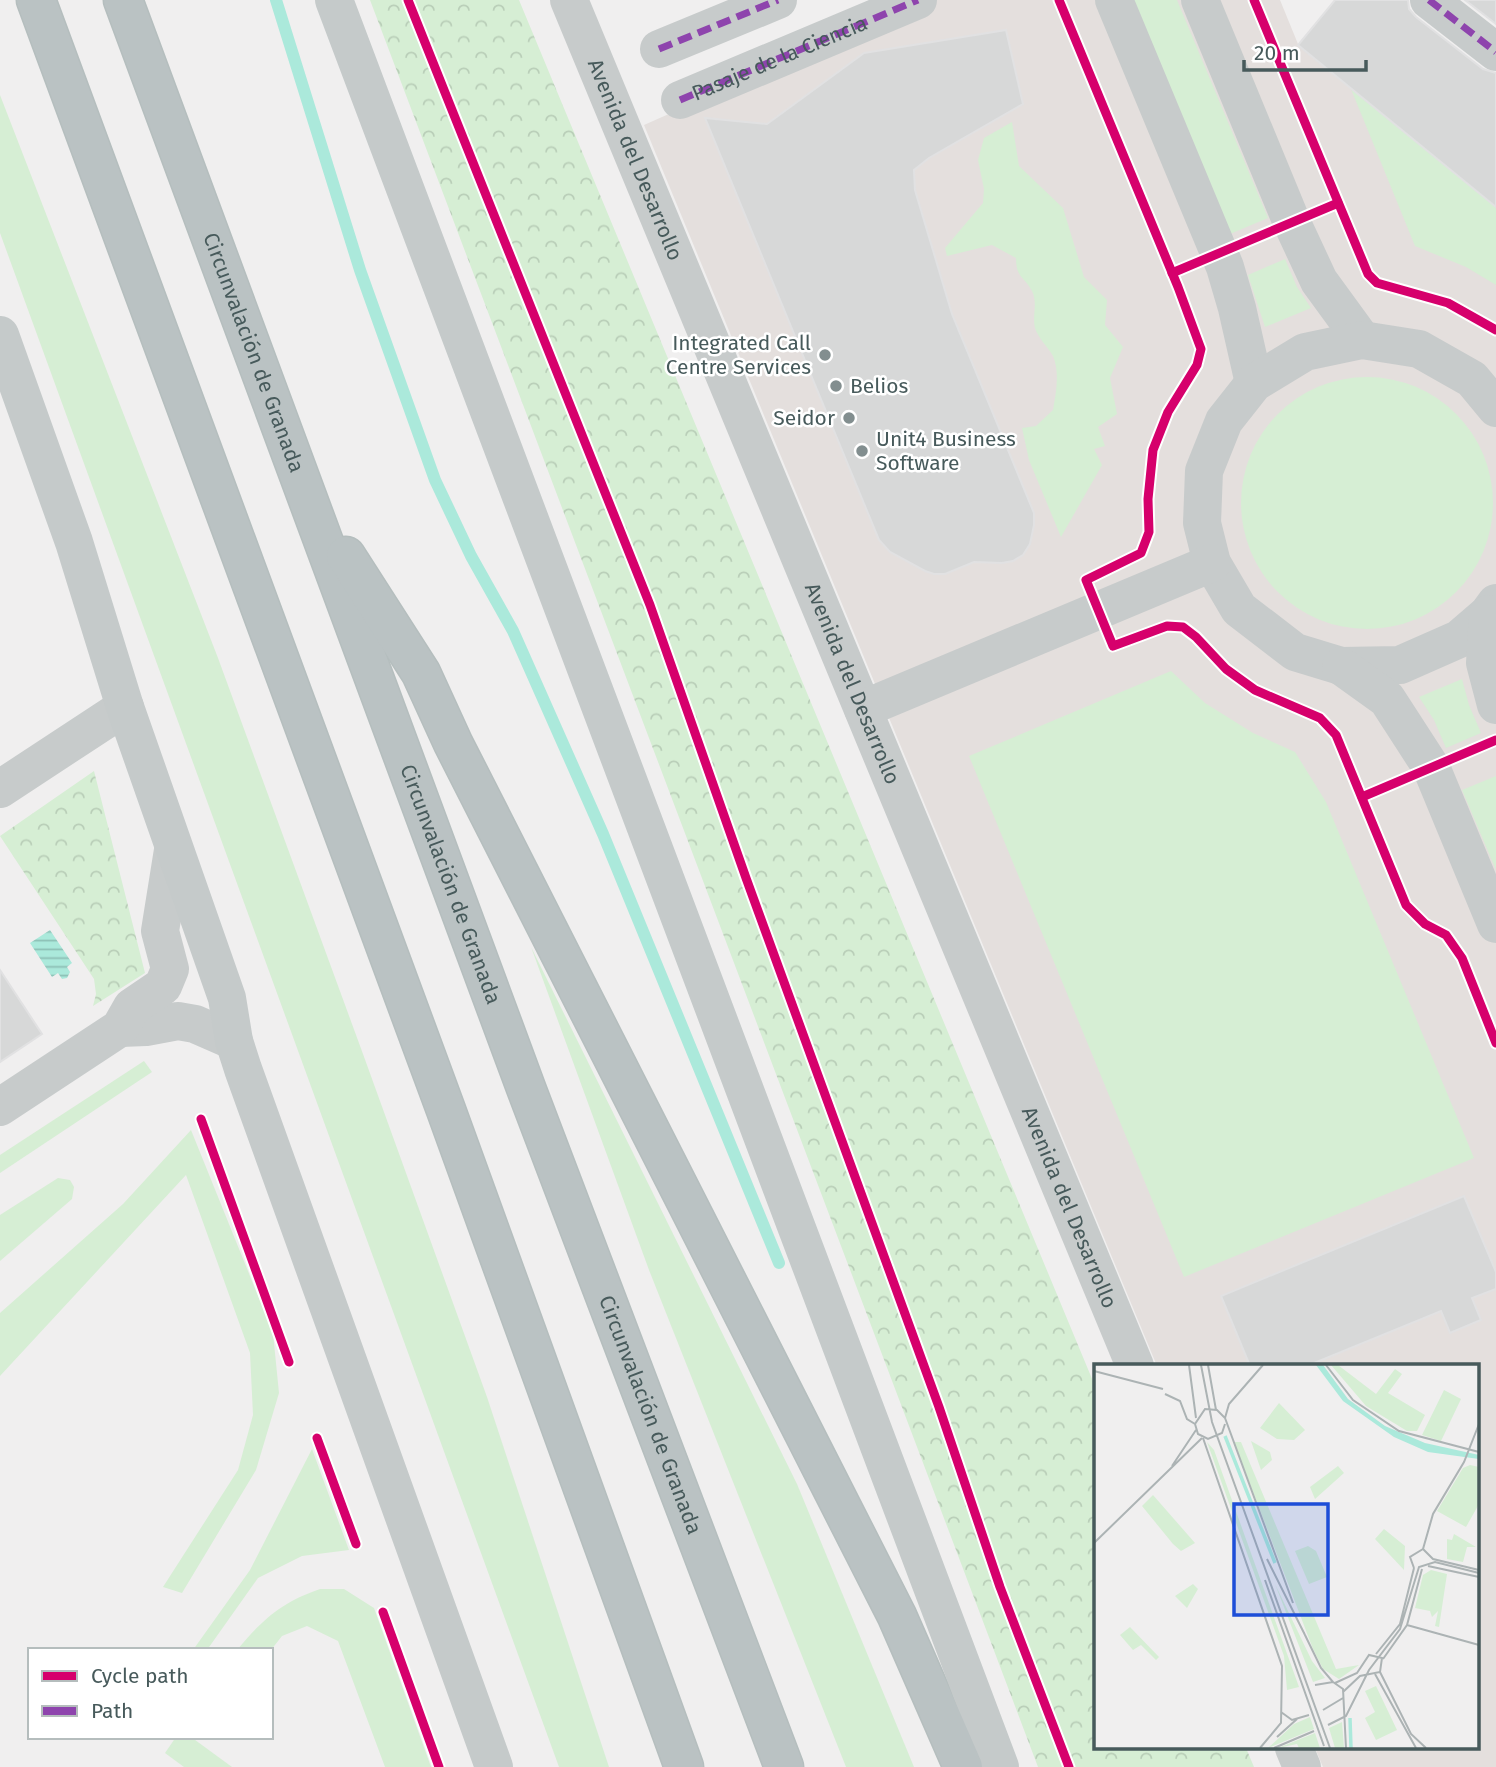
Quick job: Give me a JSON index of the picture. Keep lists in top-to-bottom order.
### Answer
{
  "streets": {
    "highway": ["Circunvalación de Granada"],
    "street": ["Pasaje de la Ciencia", "Avenida del Desarrollo"]
  },
  "places": [
    "Integrated Call Centre Services",
    "Belios",
    "Seidor",
    "Unit4 Business Software"
  ],
  "legend": ["Cycle path", "Path"],
  "scale_bar": "20 m"
}
